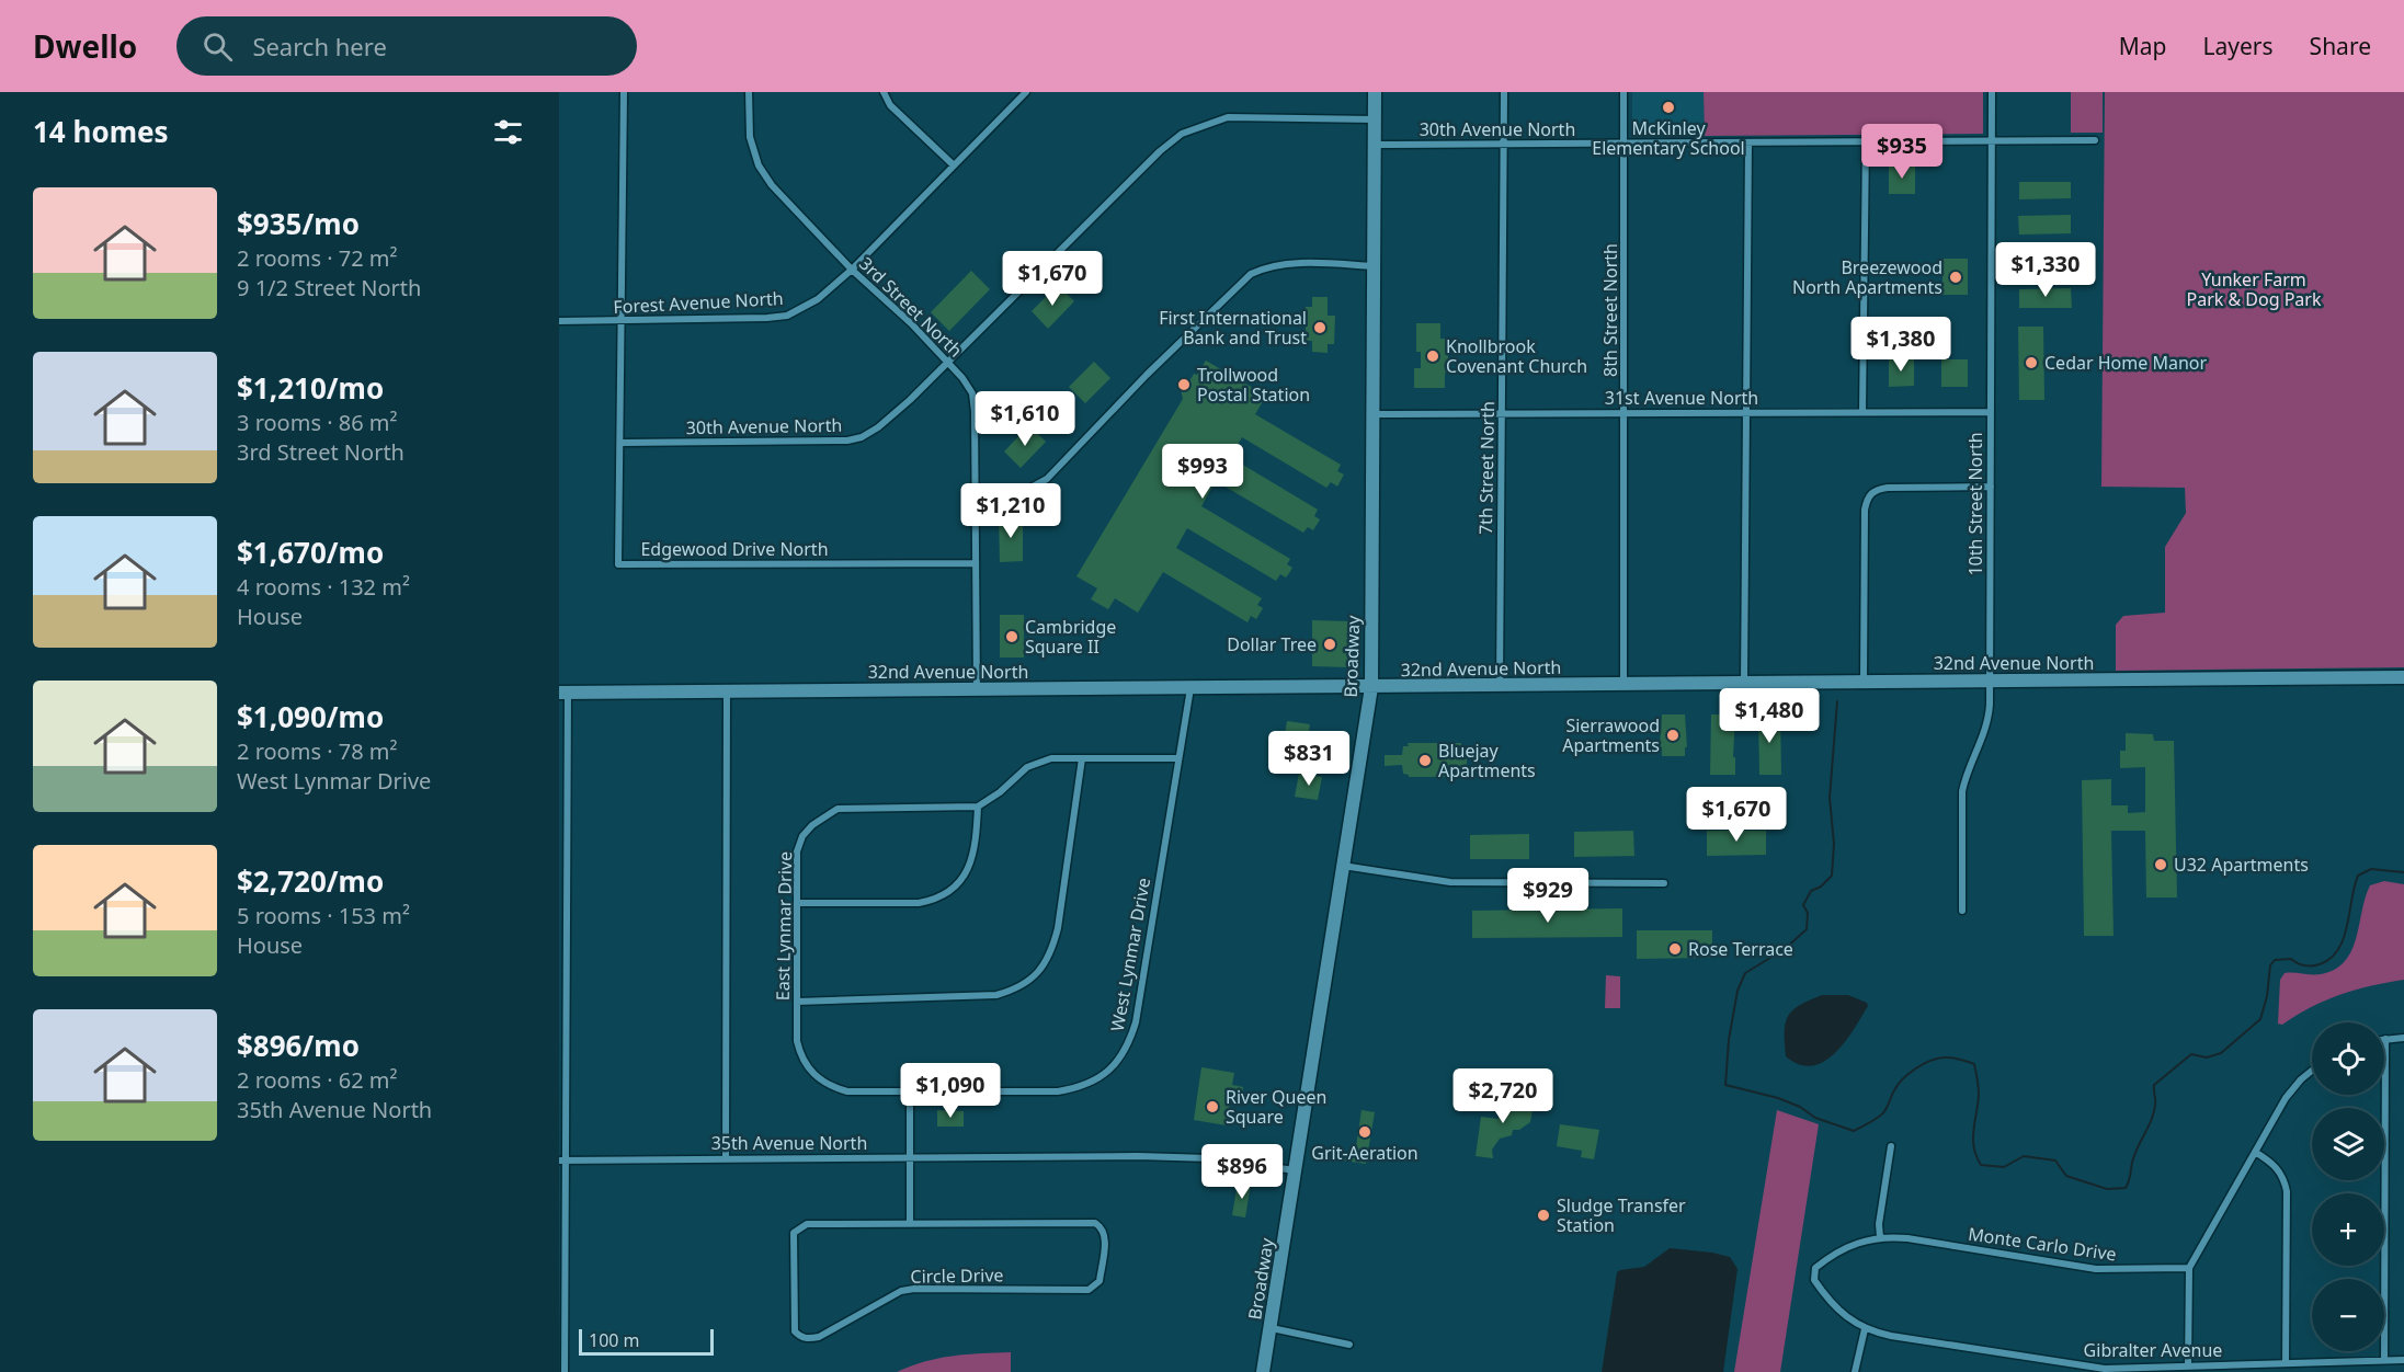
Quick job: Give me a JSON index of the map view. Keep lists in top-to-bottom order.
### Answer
{
  "streets": {
    "street": [
      "30th Avenue North",
      "Forest Avenue North",
      "3rd Street North",
      "8th Street North",
      "31st Avenue North",
      "7th Street North",
      "10th Street North",
      "Edgewood Drive North",
      "Broadway",
      "32nd Avenue North",
      "East Lynmar Drive",
      "West Lynmar Drive",
      "35th Avenue North",
      "Monte Carlo Drive",
      "Circle Drive",
      "Gibralter Avenue"
    ]
  },
  "crossings": [
    ["30th Avenue North", "3rd Street North"],
    ["30th Avenue North", "8th Street North"],
    ["30th Avenue North", "7th Street North"],
    ["30th Avenue North", "10th Street North"],
    ["30th Avenue North", "Edgewood Drive North"],
    ["30th Avenue North", "Broadway"],
    ["Forest Avenue North", "3rd Street North"],
    ["Forest Avenue North", "Edgewood Drive North"],
    ["3rd Street North", "Edgewood Drive North"],
    ["3rd Street North", "32nd Avenue North"],
    ["8th Street North", "31st Avenue North"],
    ["8th Street North", "32nd Avenue North"],
    ["31st Avenue North", "7th Street North"],
    ["31st Avenue North", "10th Street North"],
    ["31st Avenue North", "Broadway"],
    ["7th Street North", "32nd Avenue North"],
    ["10th Street North", "32nd Avenue North"],
    ["Broadway", "32nd Avenue North"],
    ["Broadway", "35th Avenue North"],
    ["32nd Avenue North", "West Lynmar Drive"],
    ["East Lynmar Drive", "West Lynmar Drive"]
  ],
  "parks": ["Yunker Farm Park & Dog Park"],
  "places": [
    "McKinley Elementary School",
    "Breezewood North Apartments",
    "First International Bank and Trust",
    "Knollbrook Covenant Church",
    "Cedar Home Manor",
    "Trollwood Postal Station",
    "Cambridge Square II",
    "Dollar Tree",
    "Sierrawood Apartments",
    "Bluejay Apartments",
    "U32 Apartments",
    "Rose Terrace",
    "River Queen Square",
    "Grit-Aeration",
    "Sludge Transfer Station"
  ],
  "scale_bar": "100 m",
  "page": {
    "header": "Dwello",
    "search": "Search here",
    "nav": ["Map", "Layers", "Share"],
    "heading": "14 homes",
    "price": [
      "$935",
      "$1,330",
      "$1,670",
      "$1,380",
      "$1,610",
      "$993",
      "$1,210",
      "$1,480",
      "$831",
      "$1,670",
      "$929",
      "$1,090",
      "$2,720",
      "$896"
    ],
    "list": [
      {
        "name": "$935/mo",
        "note": "2 rooms · 72 m² · 9 1/2 Street North"
      },
      {
        "name": "$1,210/mo",
        "note": "3 rooms · 86 m² · 3rd Street North"
      },
      {
        "name": "$1,670/mo",
        "note": "4 rooms · 132 m² · House"
      },
      {
        "name": "$1,090/mo",
        "note": "2 rooms · 78 m² · West Lynmar Drive"
      },
      {
        "name": "$2,720/mo",
        "note": "5 rooms · 153 m² · House"
      },
      {
        "name": "$896/mo",
        "note": "2 rooms · 62 m² · 35th Avenue North"
      }
    ],
    "map_buttons": ["+", "−"],
    "scale": "100 m"
  }
}
